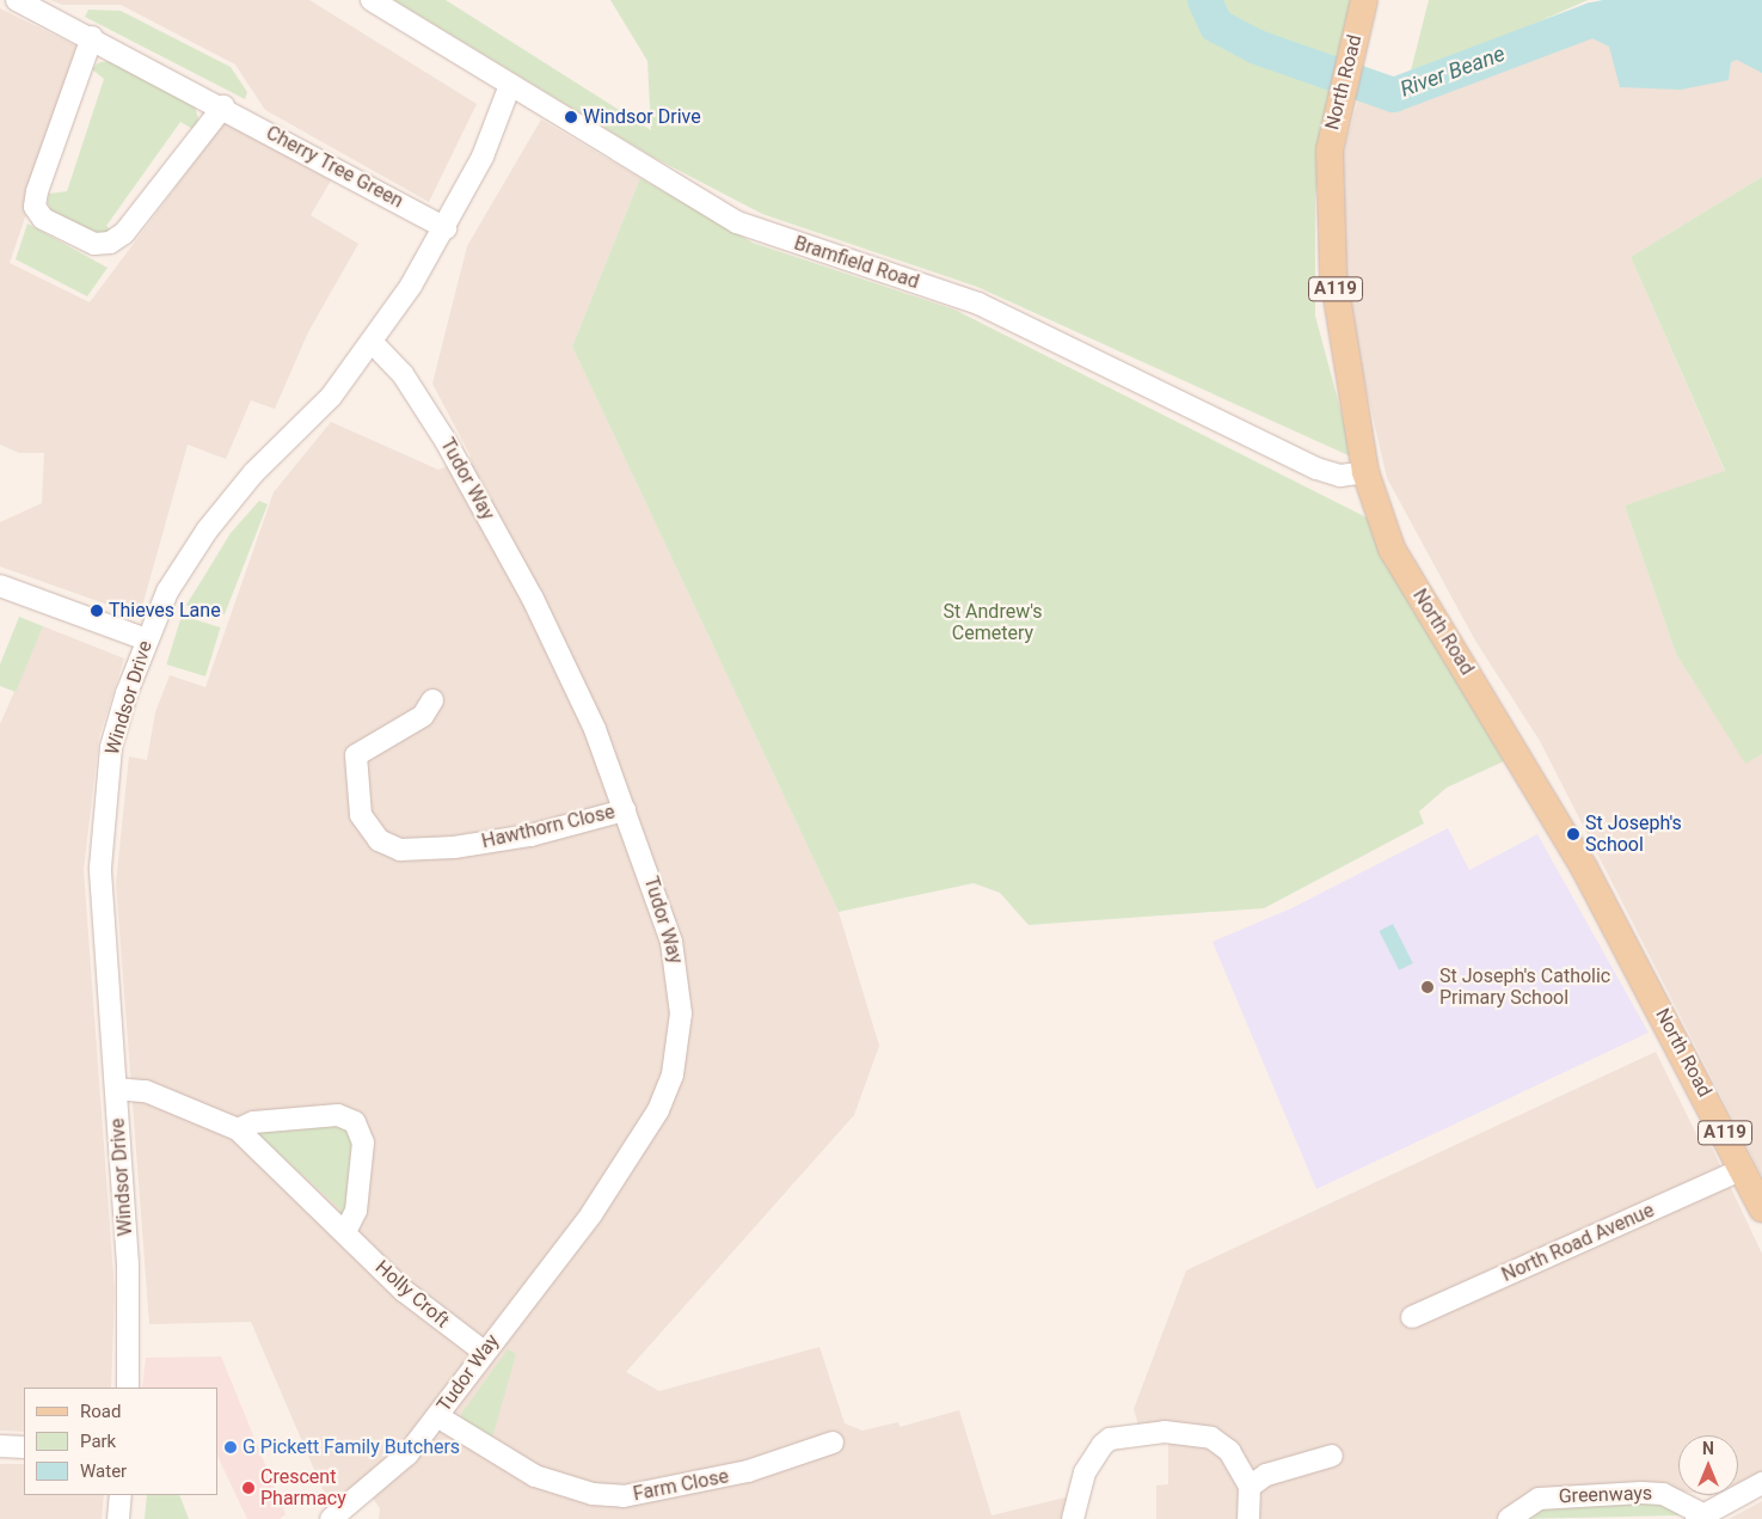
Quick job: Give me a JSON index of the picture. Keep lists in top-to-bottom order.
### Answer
{
  "streets": {
    "main road": ["North Road", "A119"],
    "street": [
      "Cherry Tree Green",
      "Bramfield Road",
      "Tudor Way",
      "Windsor Drive",
      "Hawthorn Close",
      "North Road Avenue",
      "Holly Croft",
      "Farm Close",
      "Greenways"
    ]
  },
  "crossings": [
    ["North Road", "Bramfield Road"],
    ["North Road", "North Road Avenue"],
    ["Cherry Tree Green", "Windsor Drive"],
    ["Bramfield Road", "Windsor Drive"],
    ["Tudor Way", "Windsor Drive"],
    ["Tudor Way", "Hawthorn Close"],
    ["Tudor Way", "Holly Croft"],
    ["Tudor Way", "Farm Close"],
    ["Windsor Drive", "Holly Croft"]
  ],
  "water": ["River Beane"],
  "parks": ["St Andrew's Cemetery"],
  "places": [
    "Windsor Drive",
    "Thieves Lane",
    "St Joseph's School",
    "St Joseph's Catholic Primary School",
    "G Pickett Family Butchers",
    "Crescent Pharmacy"
  ],
  "legend": ["Road", "Park", "Water"],
  "north": "top"
}
